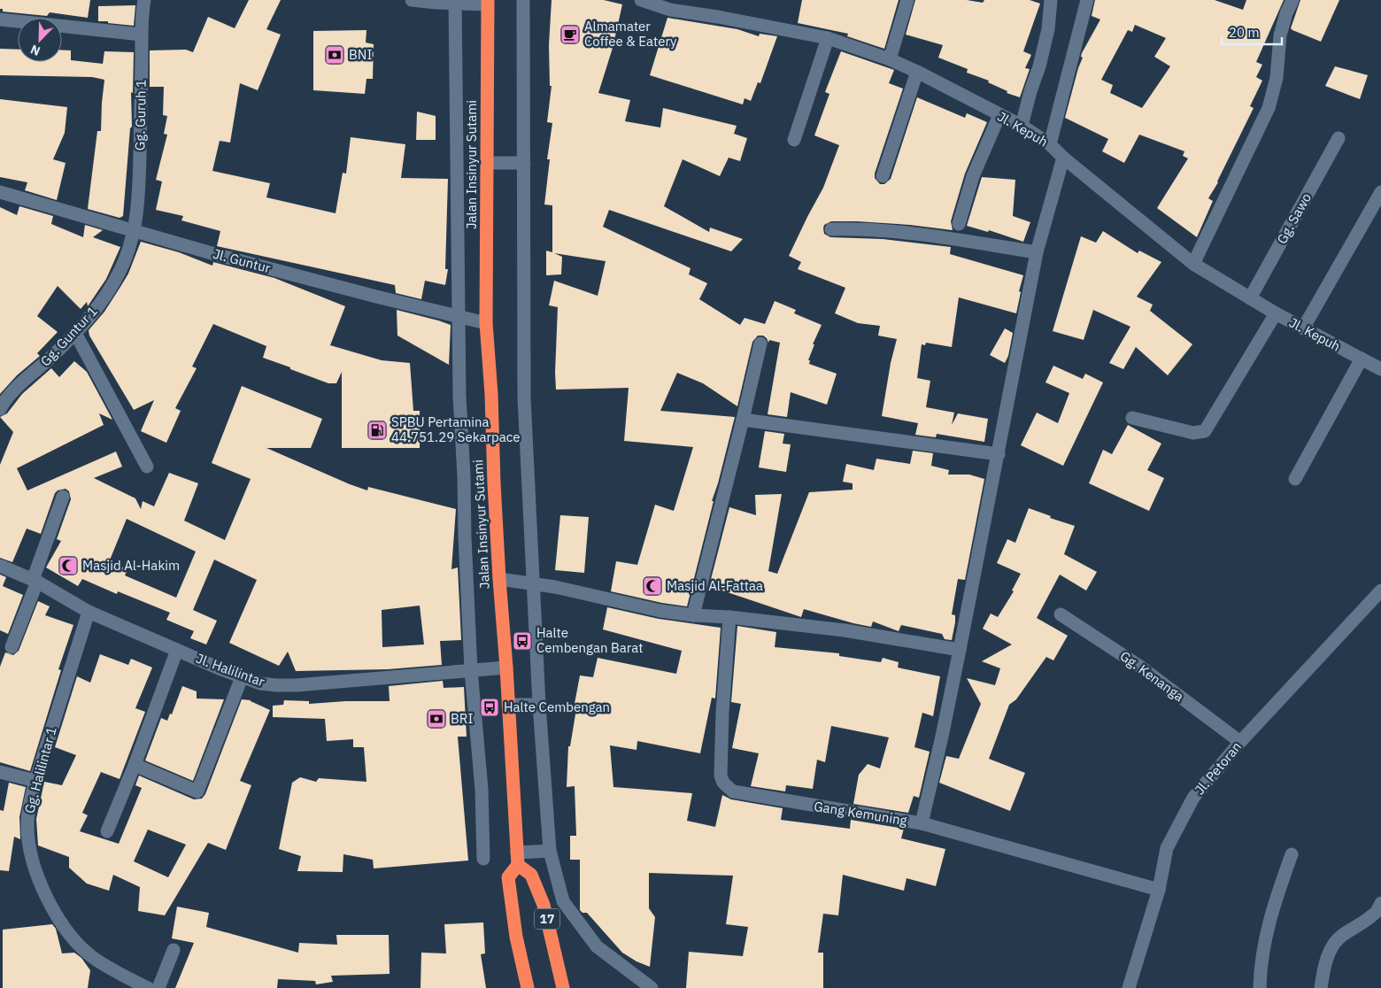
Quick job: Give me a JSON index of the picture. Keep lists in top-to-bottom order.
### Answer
{
  "streets": {
    "highway": ["Jalan Insinyur Sutami", "17"],
    "street": [
      "Gg. Guruh 1",
      "Jl. Kepuh",
      "Gg. Sawo",
      "Jl. Guntur",
      "Gg. Guntur 1",
      "Jl. Halilintar",
      "Gg. Kenanga",
      "Jl. Petoran",
      "Gg. Halilintar 1",
      "Gang Kemuning"
    ]
  },
  "crossings": [
    ["Gg. Guruh 1", "Jl. Guntur"],
    ["Gg. Guruh 1", "Gg. Guntur 1"],
    ["Jl. Kepuh", "Gg. Sawo"],
    ["Jalan Insinyur Sutami", "Jl. Guntur"],
    ["Jalan Insinyur Sutami", "Jl. Halilintar"],
    ["Jalan Insinyur Sutami", "17"],
    ["Jl. Guntur", "Gg. Guntur 1"],
    ["Jl. Halilintar", "Gg. Halilintar 1"],
    ["Gg. Kenanga", "Jl. Petoran"],
    ["Jl. Petoran", "Gang Kemuning"]
  ],
  "places": {
    "cafe": ["Almamater Coffee & Eatery"],
    "bank": ["BNI", "BRI"],
    "fuel station": ["SPBU Pertamina 44.751.29 Sekarpace"],
    "mosque": ["Masjid Al-Hakim", "Masjid Al-Fattaa"],
    "bus stop": ["Halte Cembengan Barat", "Halte Cembengan"]
  },
  "scale_bar": "20 m",
  "north": "bottom left"
}
